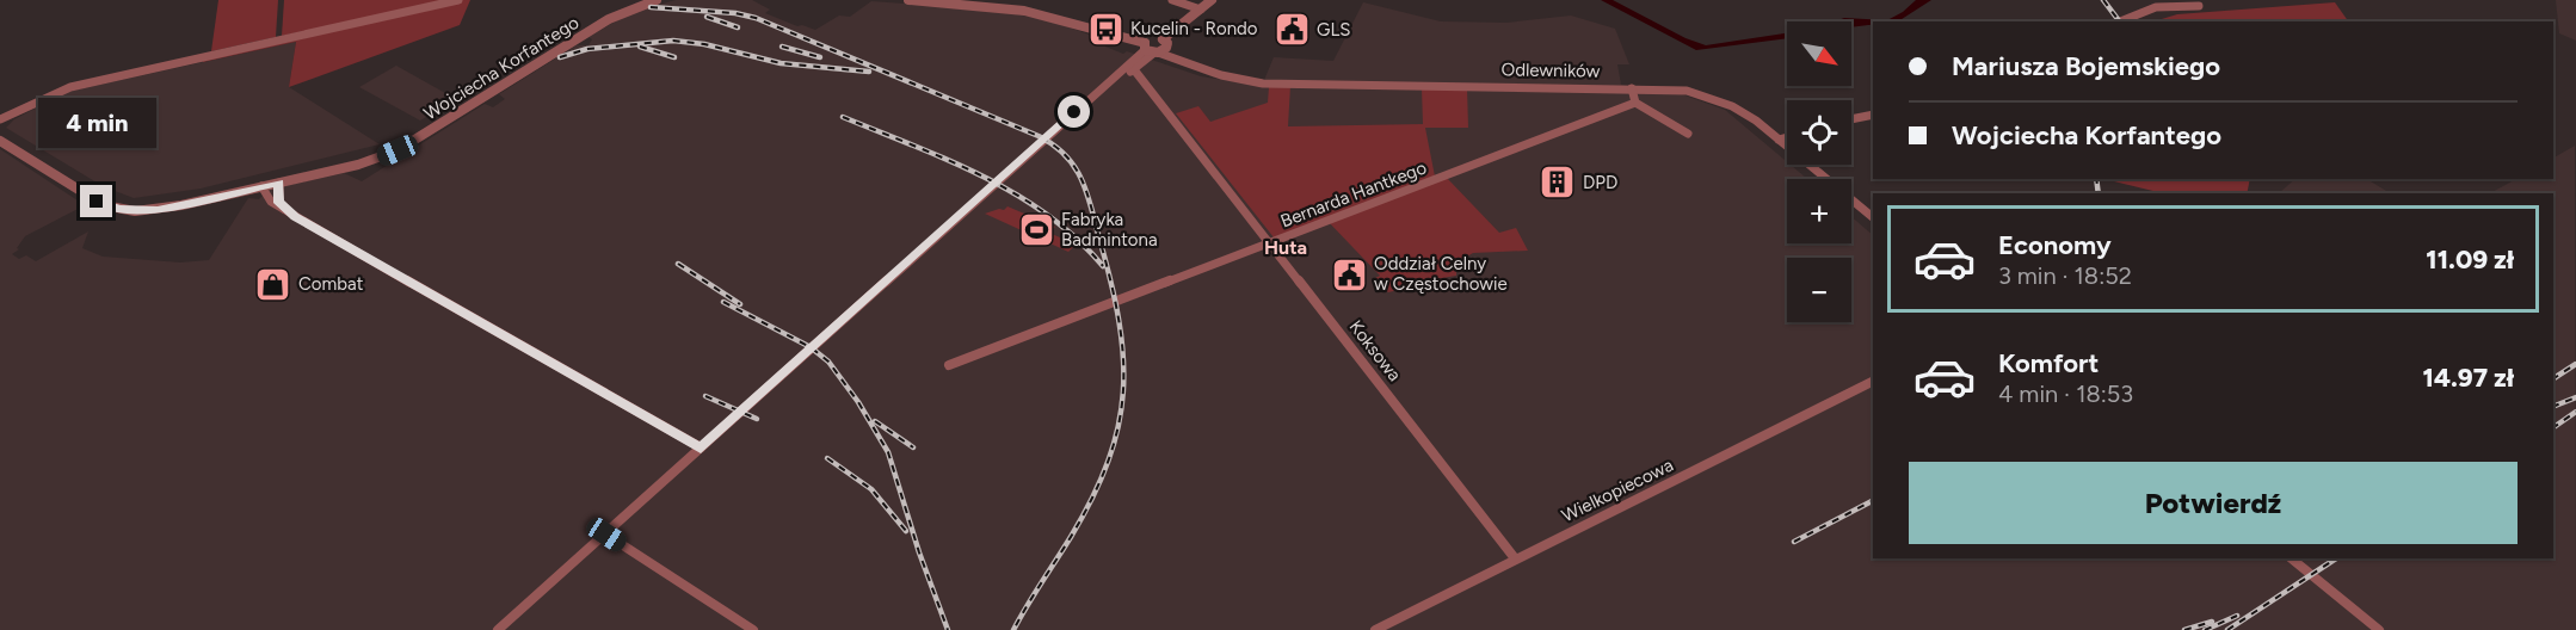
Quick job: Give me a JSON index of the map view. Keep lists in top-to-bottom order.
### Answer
{
  "streets": {
    "street": [
      "Wojciecha Korfantego",
      "Odlewników",
      "Bernarda Hantkego",
      "Koksowa",
      "Wielkopiecowa"
    ]
  },
  "crossings": [
    ["Bernarda Hantkego", "Koksowa"],
    ["Koksowa", "Wielkopiecowa"]
  ],
  "districts": ["Huta"],
  "places": {
    "bus stop": ["Kucelin - Rondo"],
    "public building": ["GLS", "Oddział Celny w Częstochowie"],
    "building": ["DPD"],
    "sports": ["Fabryka Badmintona"],
    "shop": ["Combat"]
  },
  "north": "bottom right",
  "page": {
    "map_buttons": ["+", "−"],
    "banner": ["Mariusza Bojemskiego", "Wojciecha Korfantego"],
    "bubble": "4 min",
    "list": [
      {
        "name": "Economy",
        "note": "3 min · 18:52",
        "value": "11.09 zł"
      },
      {
        "name": "Komfort",
        "note": "4 min · 18:53",
        "value": "14.97 zł"
      }
    ],
    "buttons": "Potwierdź"
  }
}
